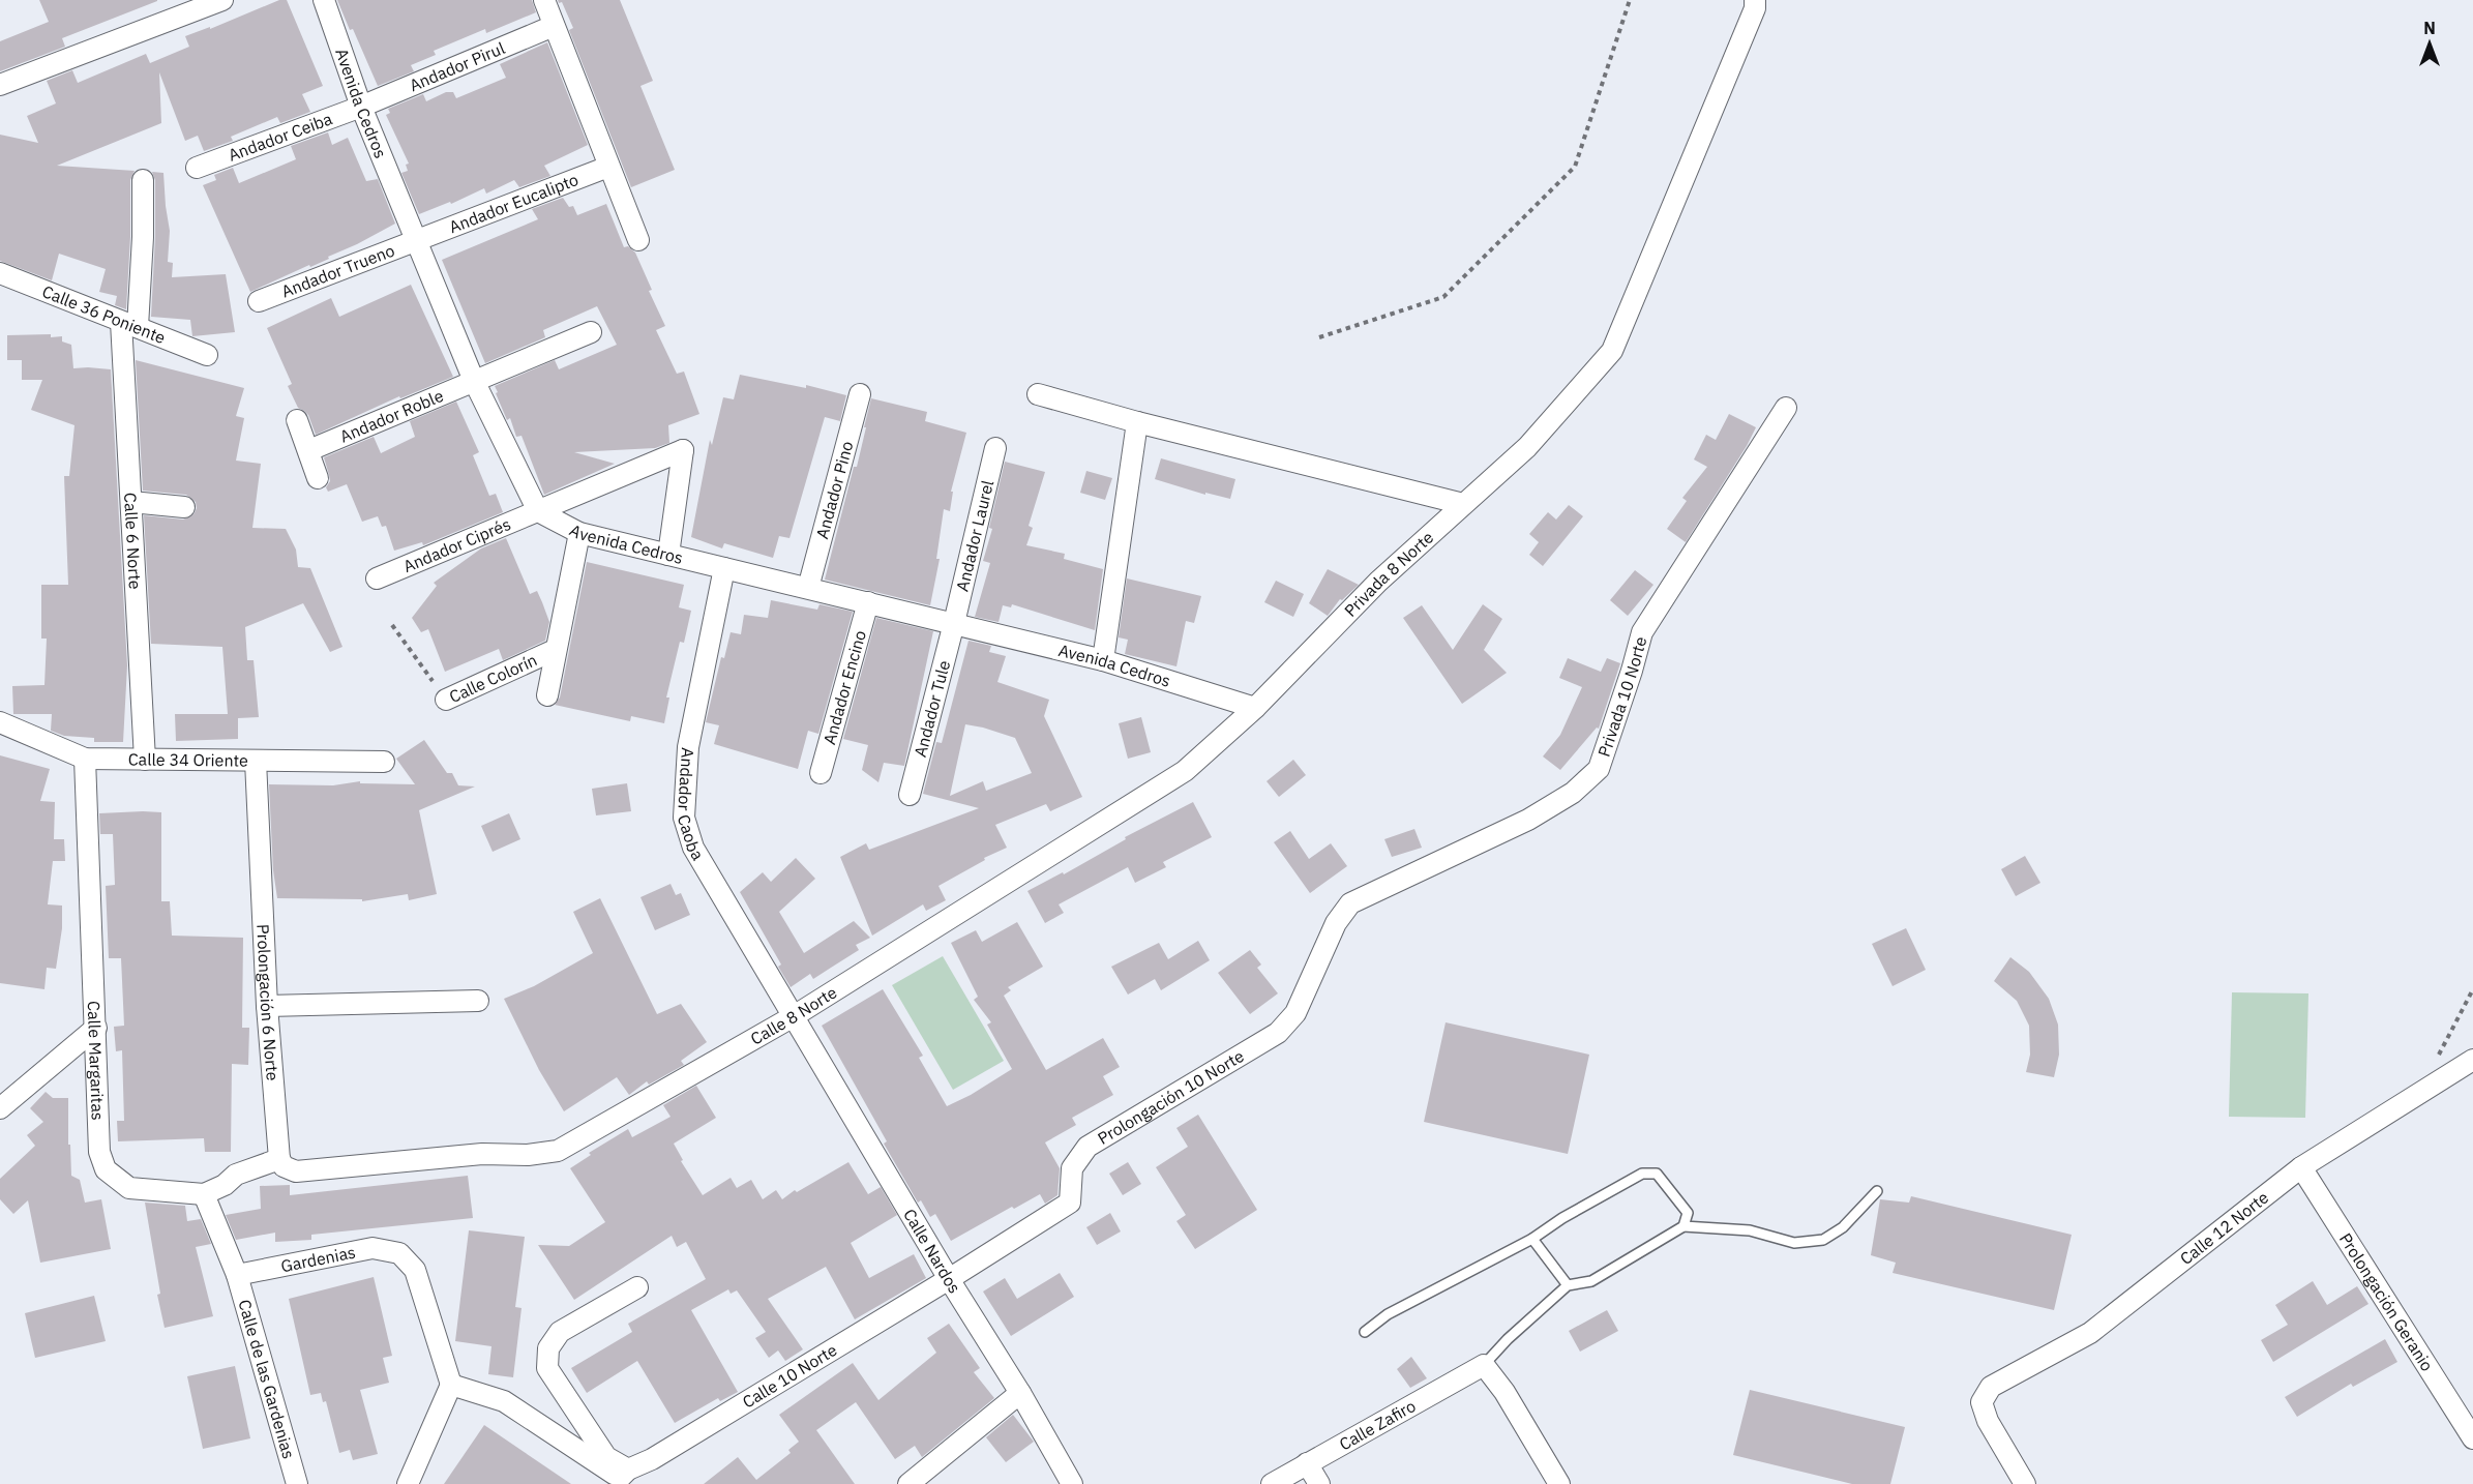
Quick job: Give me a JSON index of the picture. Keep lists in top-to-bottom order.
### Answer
{
  "streets": {
    "street": [
      "Andador Pirul",
      "Avenida Cedros",
      "Andador Ceiba",
      "Andador Eucalipto",
      "Andador Trueno",
      "Calle 36 Poniente",
      "Andador Roble",
      "Andador Pino",
      "Andador Laurel",
      "Calle 6 Norte",
      "Andador Ciprés",
      "Privada 8 Norte",
      "Calle Colorín",
      "Andador Encino",
      "Privada 10 Norte",
      "Andador Tule",
      "Calle 34 Oriente",
      "Andador Caoba",
      "Prolongación 6 Norte",
      "Calle 8 Norte",
      "Calle Margaritas",
      "Prolongación 10 Norte",
      "Calle 12 Norte",
      "Calle Nardos",
      "Gardenias",
      "Prolongación Geranio",
      "Calle 10 Norte",
      "Calle de las Gardenias",
      "Calle Zafiro"
    ]
  },
  "crossings": [
    ["Andador Pirul", "Avenida Cedros"],
    ["Andador Pirul", "Andador Ceiba"],
    ["Avenida Cedros", "Andador Ceiba"],
    ["Avenida Cedros", "Andador Eucalipto"],
    ["Avenida Cedros", "Andador Trueno"],
    ["Avenida Cedros", "Andador Roble"],
    ["Avenida Cedros", "Andador Pino"],
    ["Avenida Cedros", "Andador Laurel"],
    ["Avenida Cedros", "Andador Ciprés"],
    ["Avenida Cedros", "Privada 8 Norte"],
    ["Avenida Cedros", "Andador Encino"],
    ["Avenida Cedros", "Andador Tule"],
    ["Avenida Cedros", "Andador Caoba"],
    ["Avenida Cedros", "Calle 8 Norte"],
    ["Andador Eucalipto", "Andador Trueno"],
    ["Calle 36 Poniente", "Calle 6 Norte"],
    ["Andador Laurel", "Andador Tule"],
    ["Calle 6 Norte", "Calle 34 Oriente"],
    ["Privada 8 Norte", "Calle 8 Norte"],
    ["Privada 10 Norte", "Prolongación 10 Norte"],
    ["Calle 34 Oriente", "Prolongación 6 Norte"],
    ["Calle 34 Oriente", "Calle Margaritas"],
    ["Andador Caoba", "Calle 8 Norte"],
    ["Andador Caoba", "Calle Nardos"],
    ["Prolongación 6 Norte", "Calle 8 Norte"],
    ["Calle 8 Norte", "Calle Nardos"],
    ["Prolongación 10 Norte", "Calle Nardos"],
    ["Prolongación 10 Norte", "Calle 10 Norte"],
    ["Calle 12 Norte", "Prolongación Geranio"],
    ["Calle Nardos", "Calle 10 Norte"],
    ["Gardenias", "Calle de las Gardenias"]
  ],
  "north": "top"
}
